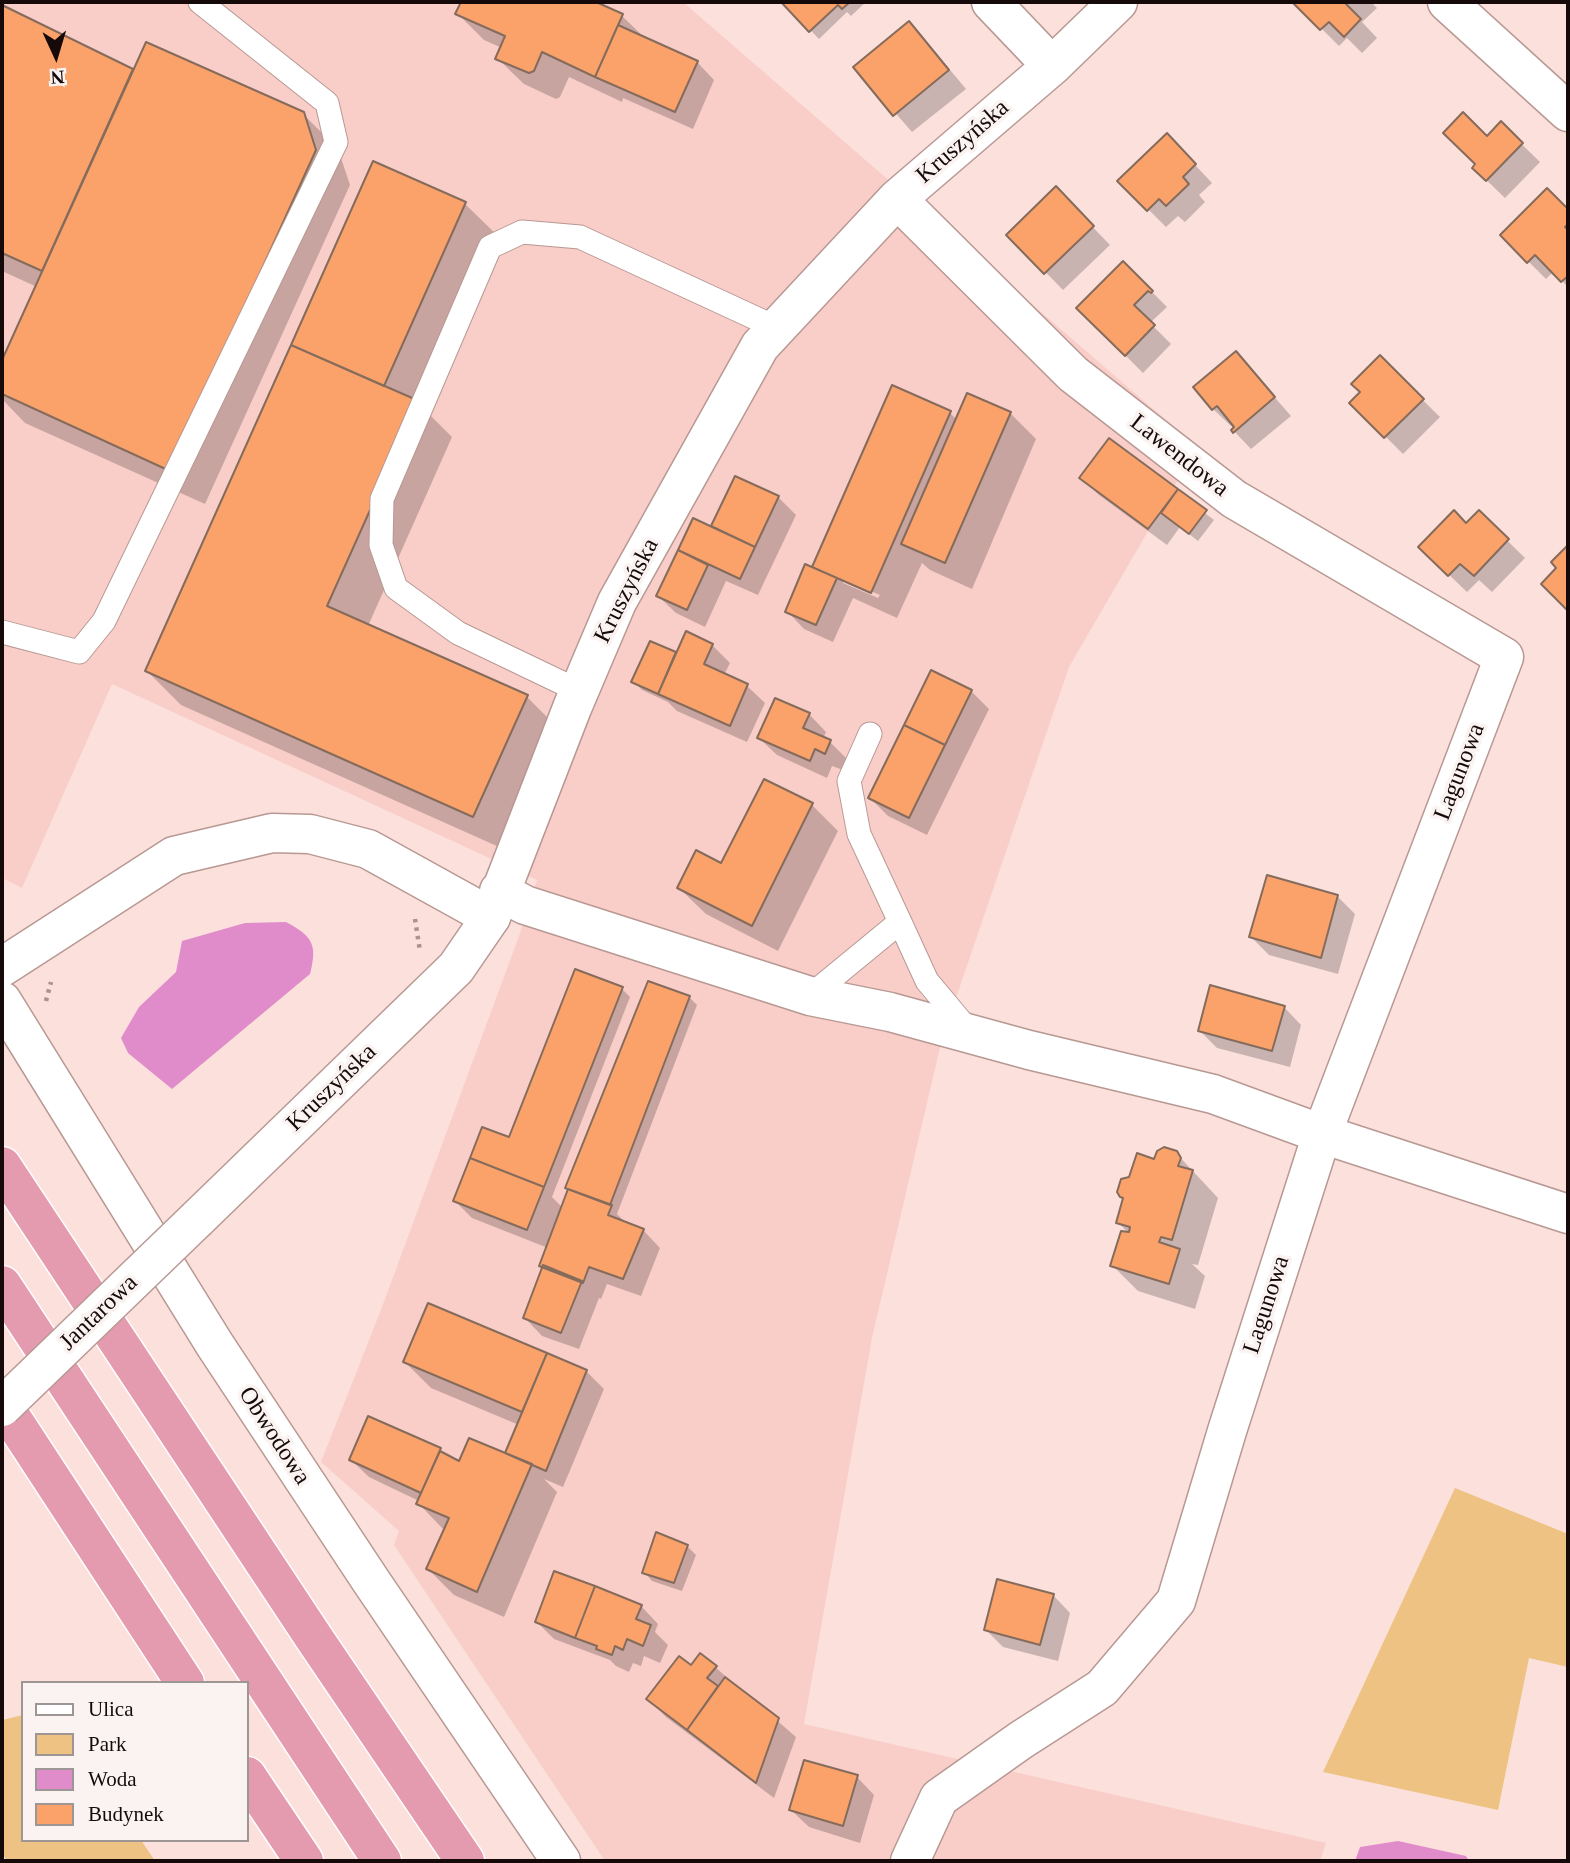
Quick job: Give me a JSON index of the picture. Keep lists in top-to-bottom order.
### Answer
{
  "streets": {
    "street": [
      "Kruszyńska",
      "Lawendowa",
      "Lagunowa",
      "Jantarowa",
      "Obwodowa"
    ]
  },
  "crossings": [
    ["Kruszyńska", "Lawendowa"],
    ["Kruszyńska", "Jantarowa"],
    ["Lawendowa", "Lagunowa"]
  ],
  "legend": [
    "Ulica",
    "Park",
    "Woda",
    "Budynek"
  ],
  "north": "bottom"
}
